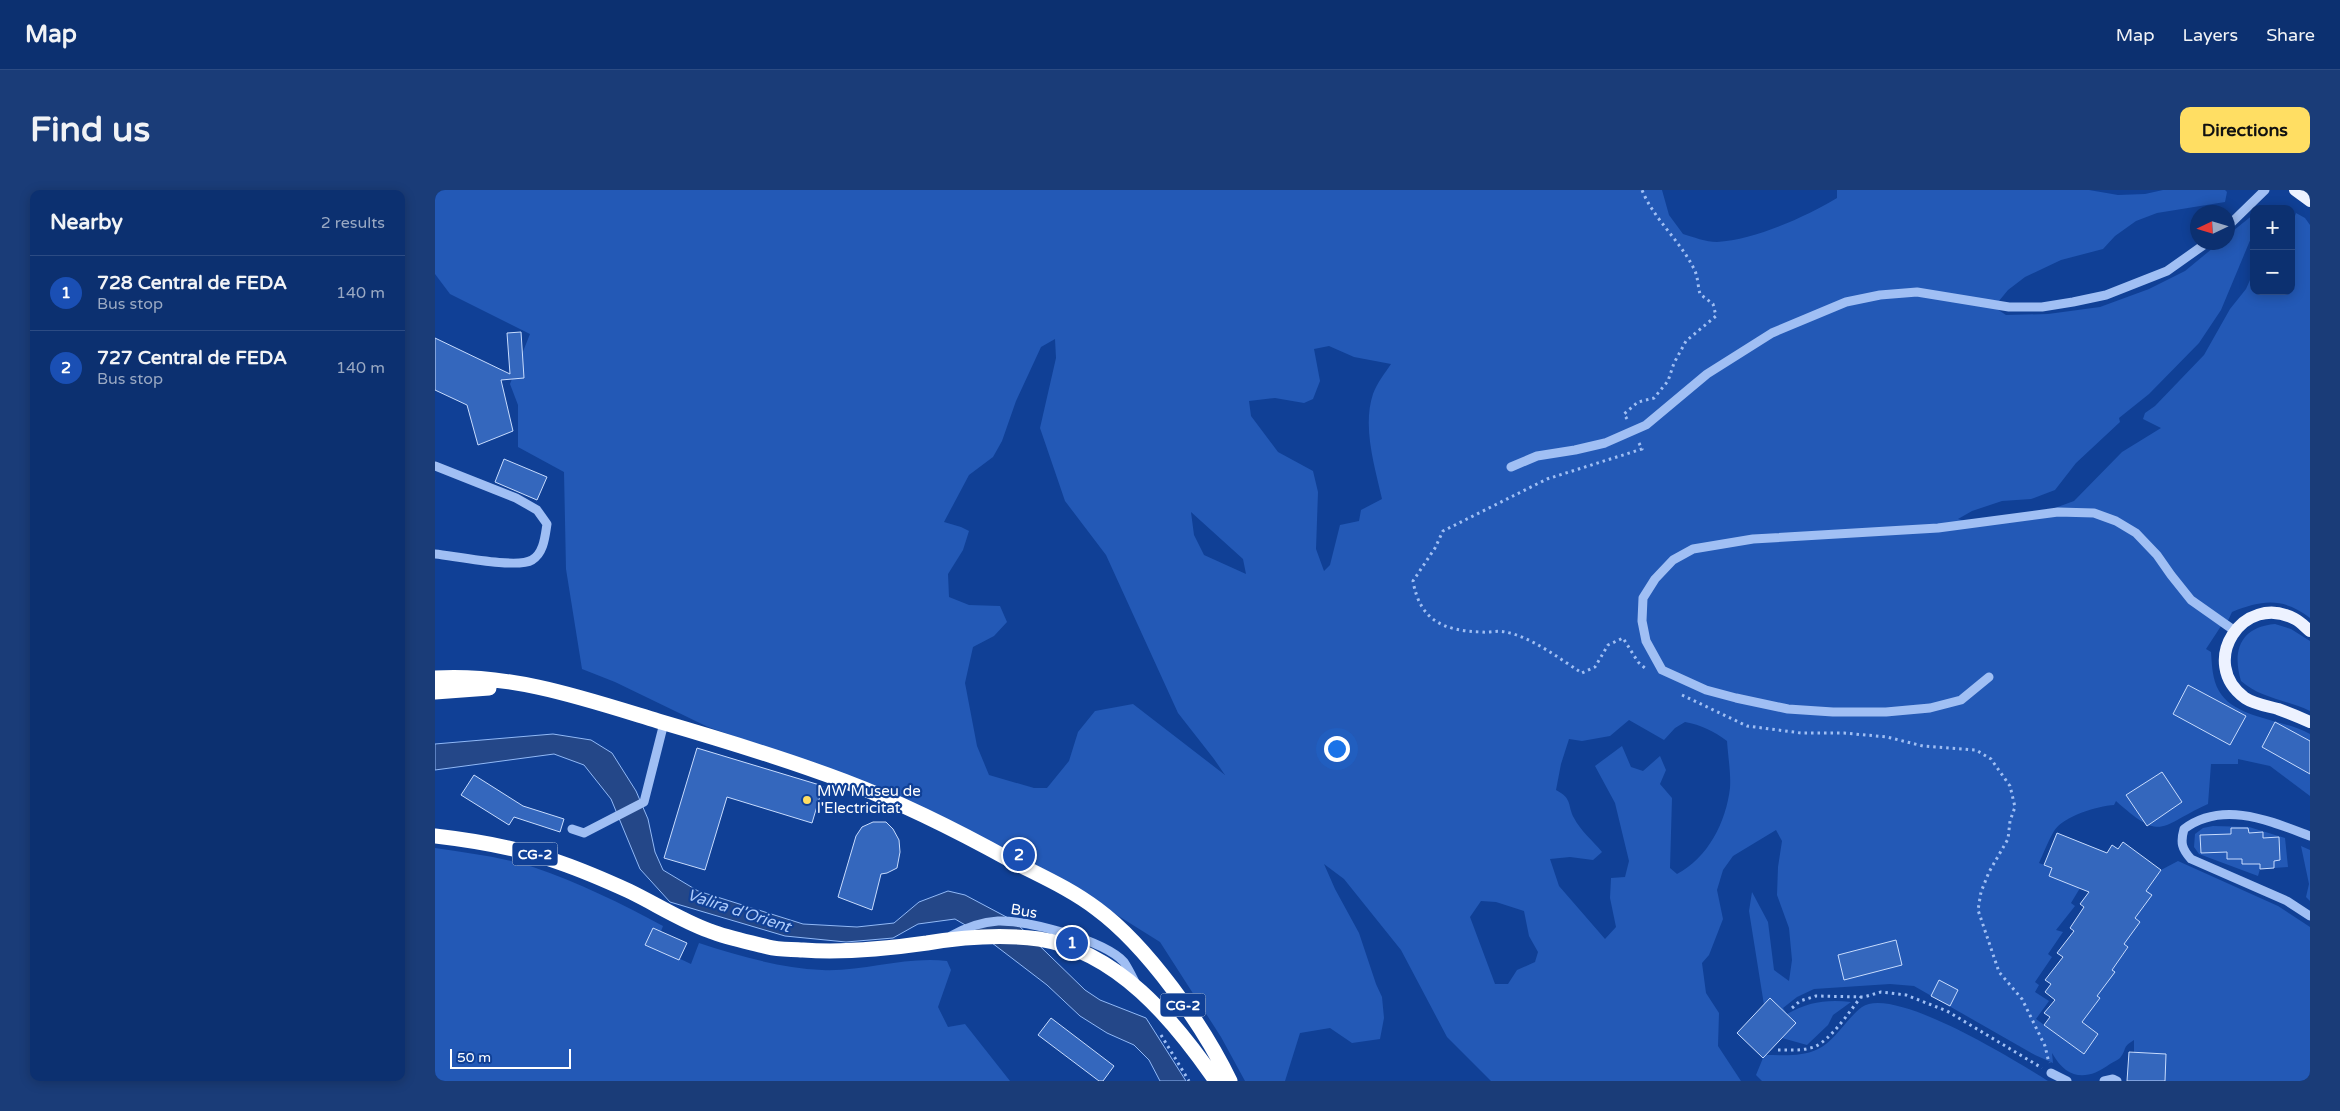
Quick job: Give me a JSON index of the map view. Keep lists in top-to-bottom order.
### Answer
{
  "streets": {
    "highway": ["CG-2"]
  },
  "water": ["Valira d'Orient"],
  "places": ["MW Museu de l'Electricitat"],
  "scale_bar": "50 m",
  "north": "left",
  "page": {
    "header": "Map",
    "nav": ["Map", "Layers", "Share"],
    "buttons": "Directions",
    "title": "Find us",
    "heading": ["Nearby", "2 results"],
    "map_buttons": ["+", "−"],
    "list": [
      {
        "mark": "1",
        "name": "728 Central de FEDA",
        "note": "Bus stop",
        "value": "140 m"
      },
      {
        "mark": "2",
        "name": "727 Central de FEDA",
        "note": "Bus stop",
        "value": "140 m"
      }
    ],
    "pins": ["2", "1"],
    "scale": "50 m"
  }
}
